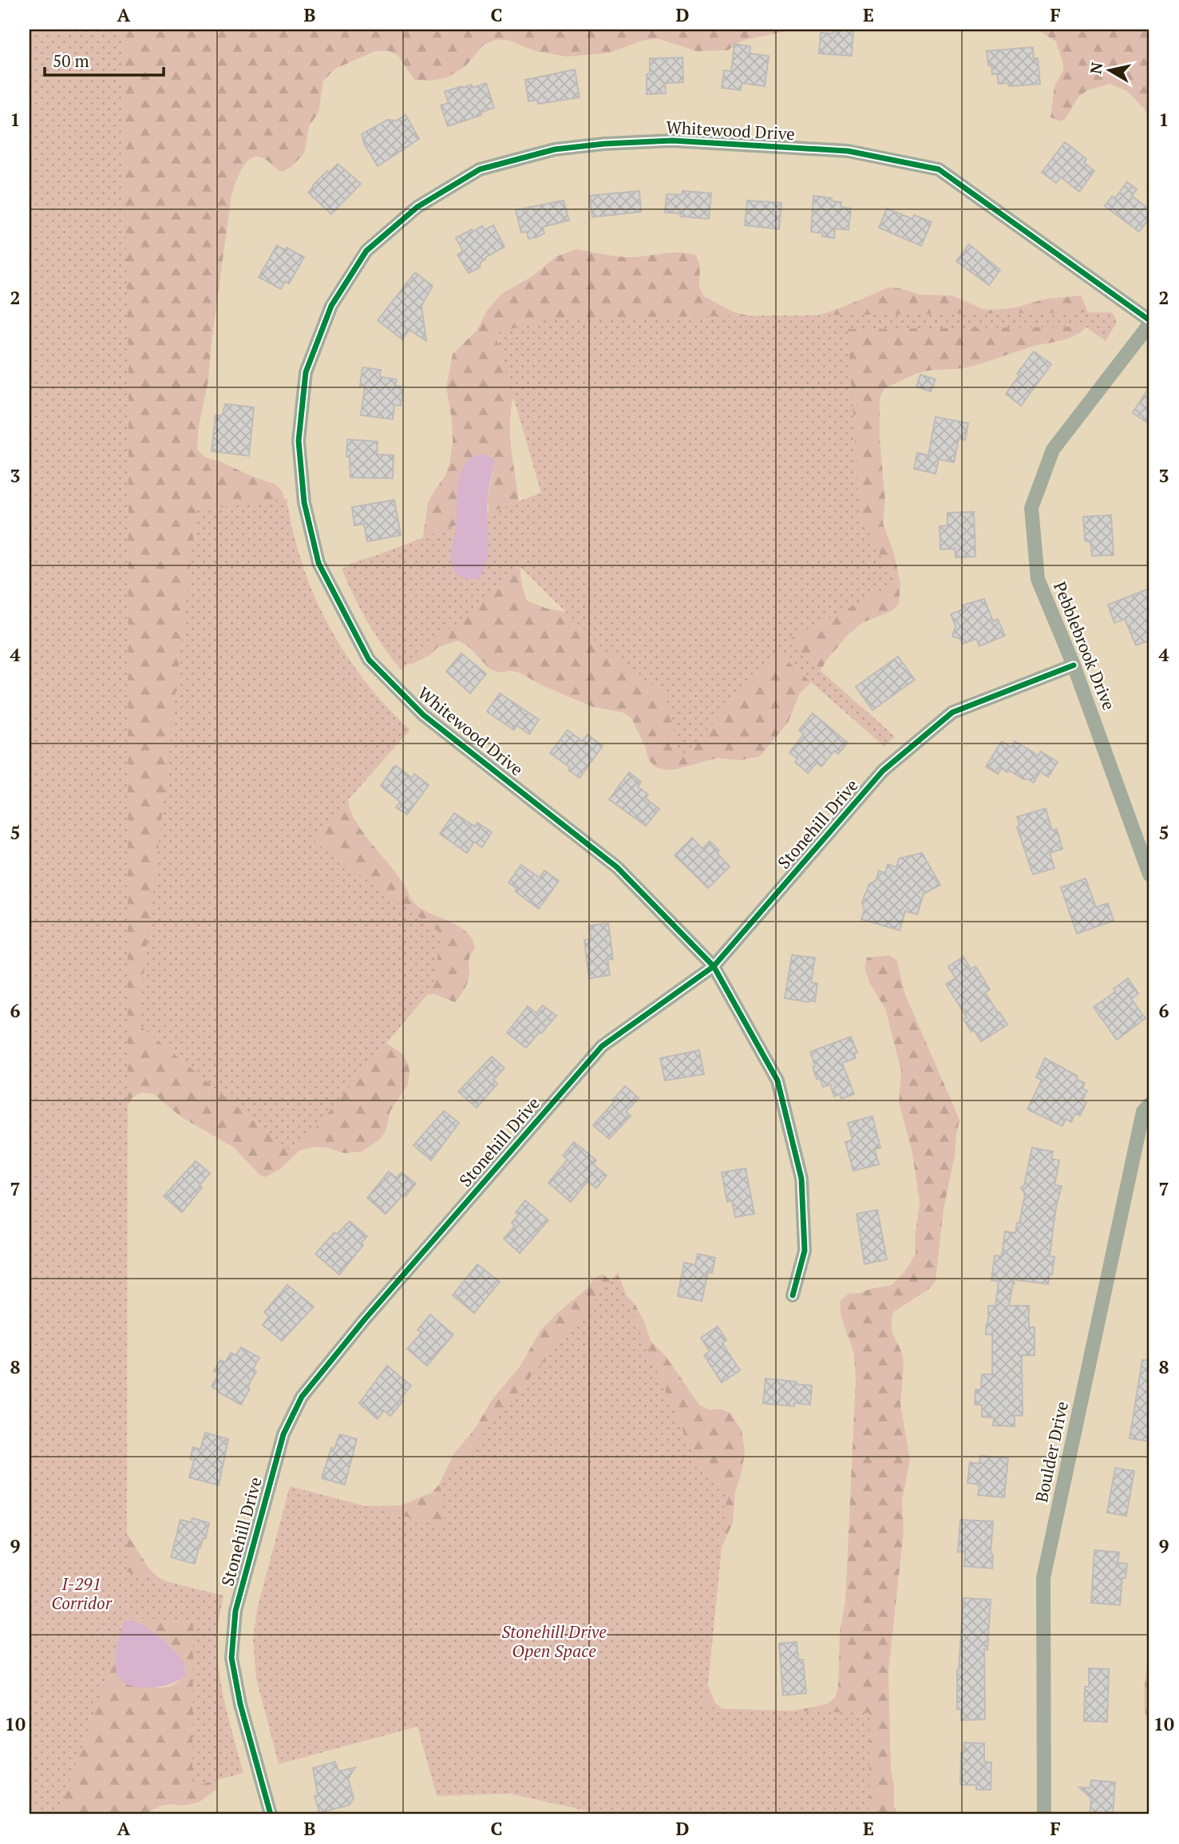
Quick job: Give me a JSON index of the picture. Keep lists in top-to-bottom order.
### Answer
{
  "streets": {
    "street": [
      "Whitewood Drive",
      "Pebblebrook Drive",
      "Stonehill Drive",
      "Boulder Drive"
    ]
  },
  "crossings": [
    ["Whitewood Drive", "Stonehill Drive"],
    ["Pebblebrook Drive", "Stonehill Drive"]
  ],
  "parks": ["I-291 Corridor", "Stonehill Drive Open Space"],
  "scale_bar": "50 m",
  "north": "left",
  "grid": {
    "columns": [
      "A",
      "B",
      "C",
      "D",
      "E",
      "F"
    ],
    "rows": [
      "1",
      "2",
      "3",
      "4",
      "5",
      "6",
      "7",
      "8",
      "9",
      "10"
    ]
  }
}
